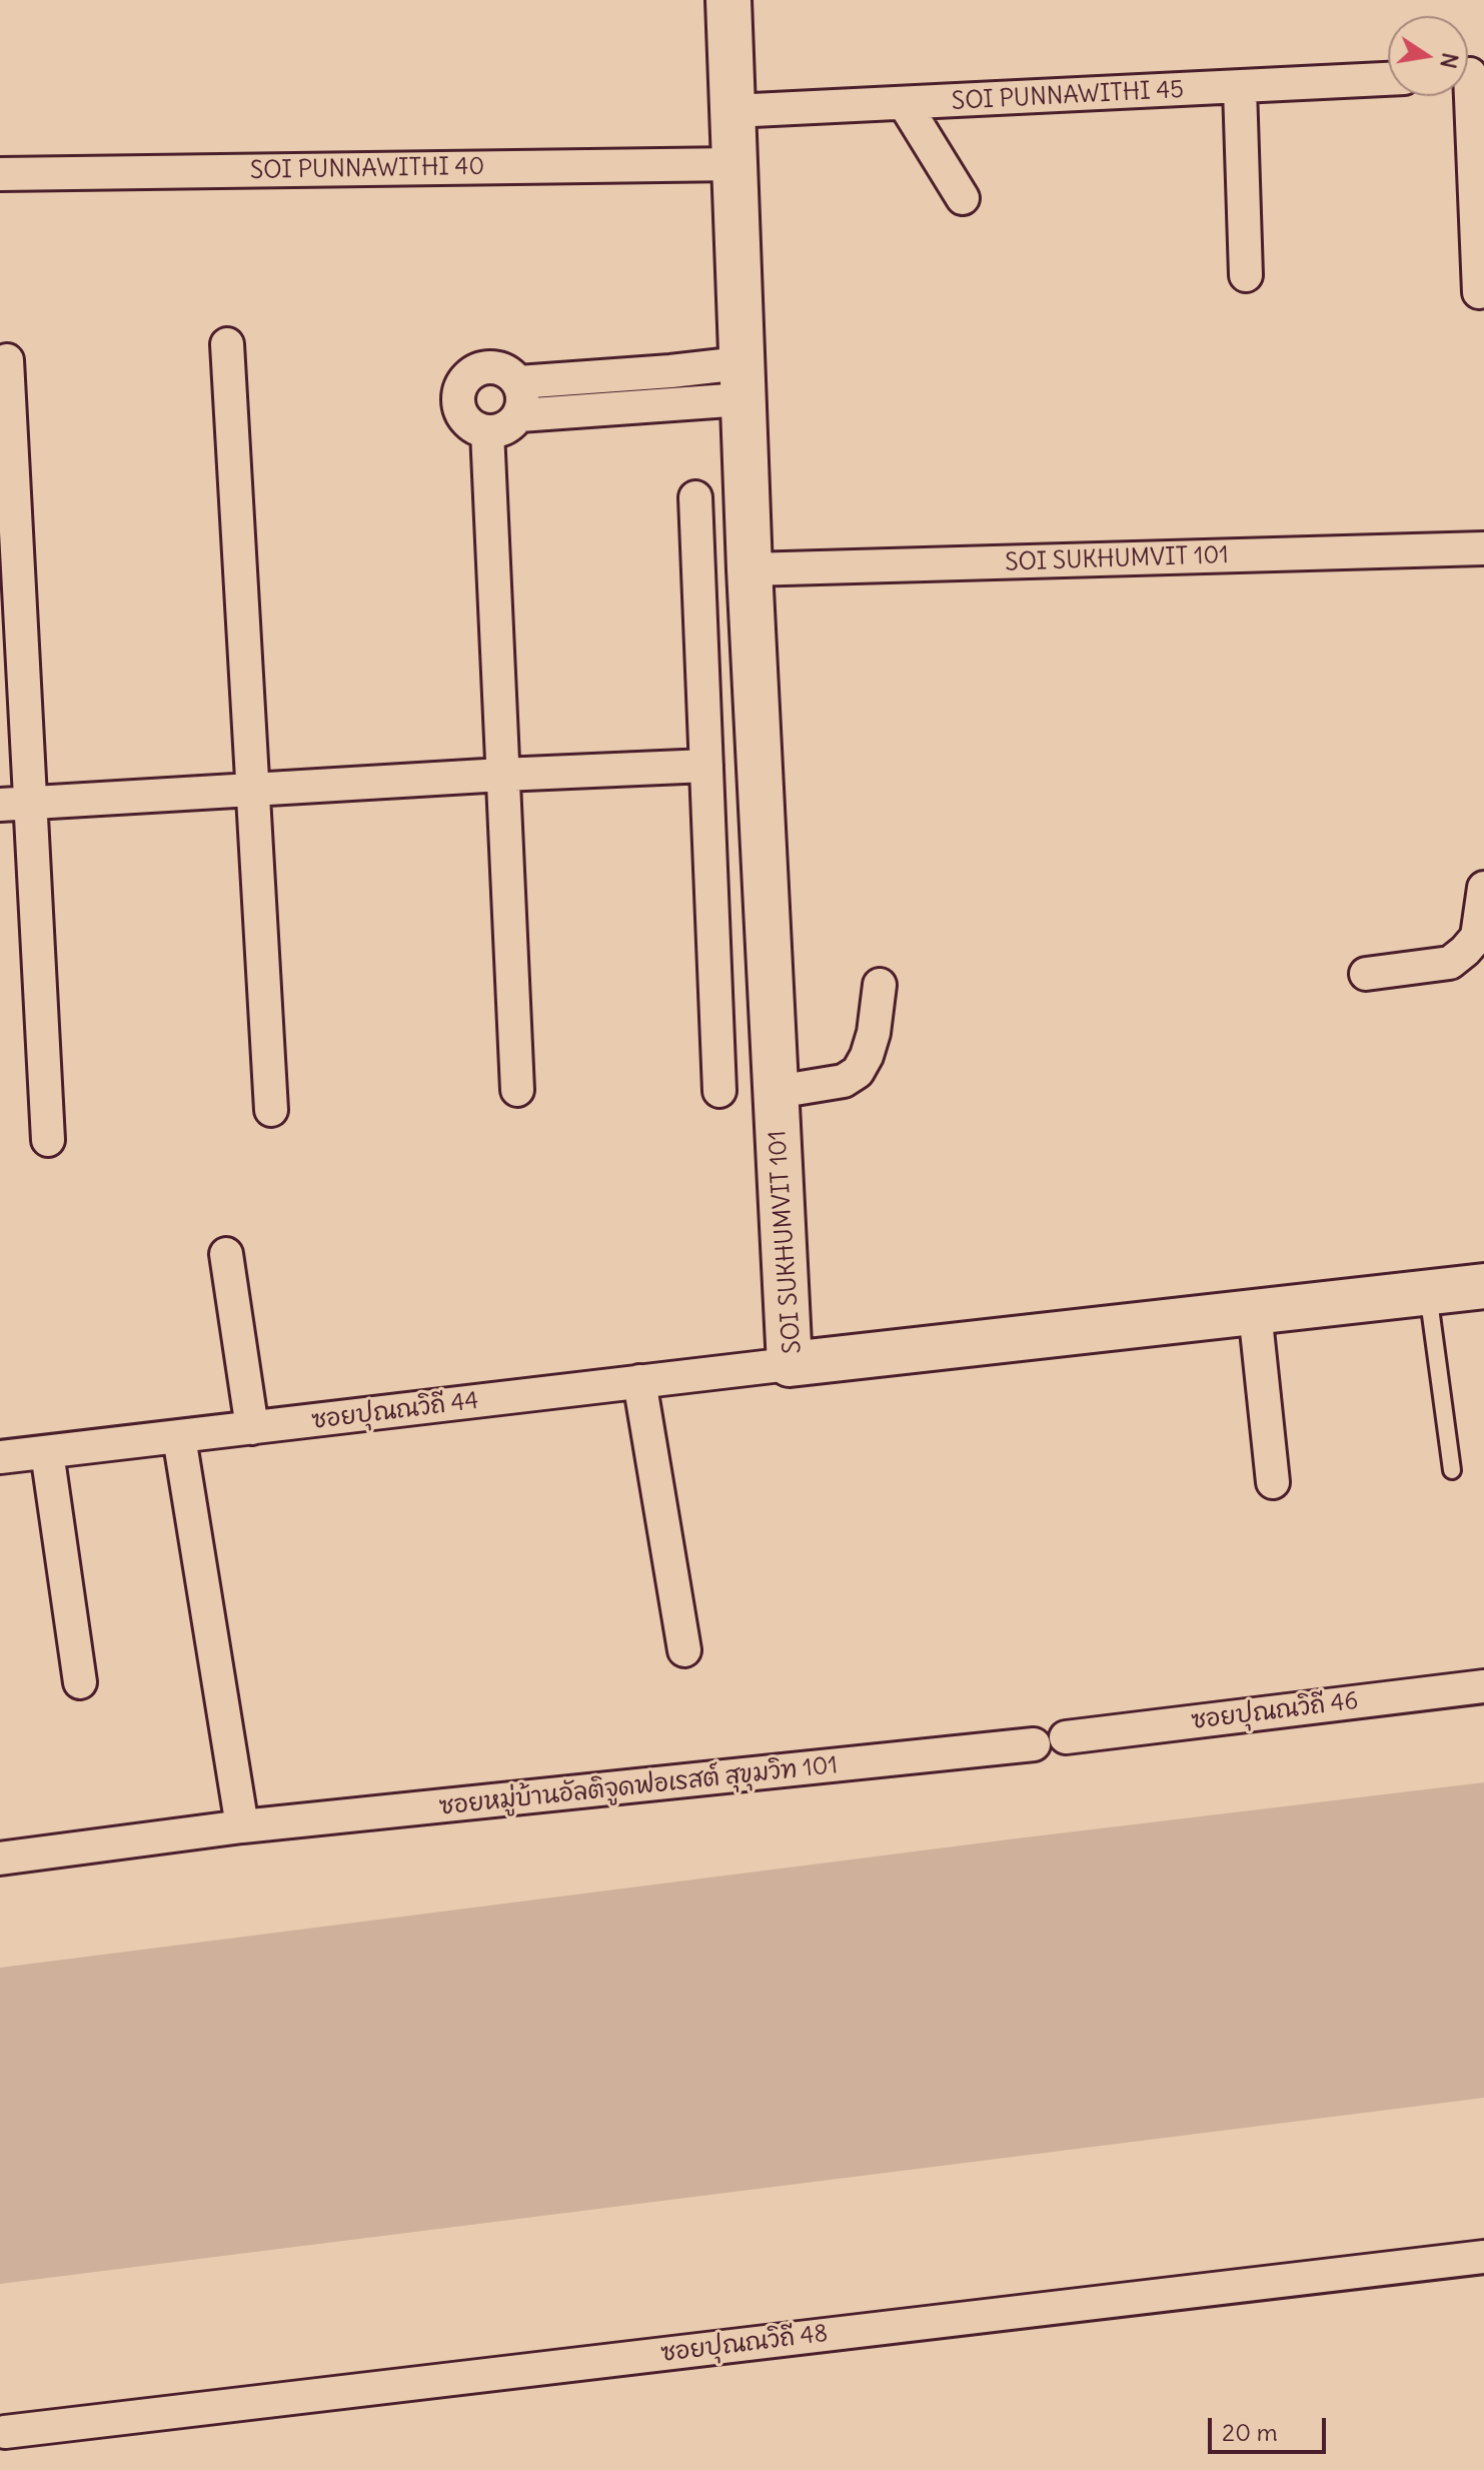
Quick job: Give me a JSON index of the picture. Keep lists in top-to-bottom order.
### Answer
{
  "streets": {
    "street": [
      "SOI PUNNAWITHI 45",
      "SOI PUNNAWITHI 40",
      "SOI SUKHUMVIT 101",
      "ซอยปุณณวิถี 44",
      "ซอยปุณณวิถี 46",
      "ซอยหมู่บ้านอัลติจูดฟอเรสต์ สุขุมวิท 101",
      "ซอยปุณณวิถี 48"
    ]
  },
  "crossings": [
    ["SOI PUNNAWITHI 45", "SOI SUKHUMVIT 101"],
    ["SOI PUNNAWITHI 40", "SOI SUKHUMVIT 101"],
    ["SOI SUKHUMVIT 101", "ซอยปุณณวิถี 44"]
  ],
  "scale_bar": "20 m",
  "north": "right"
}
